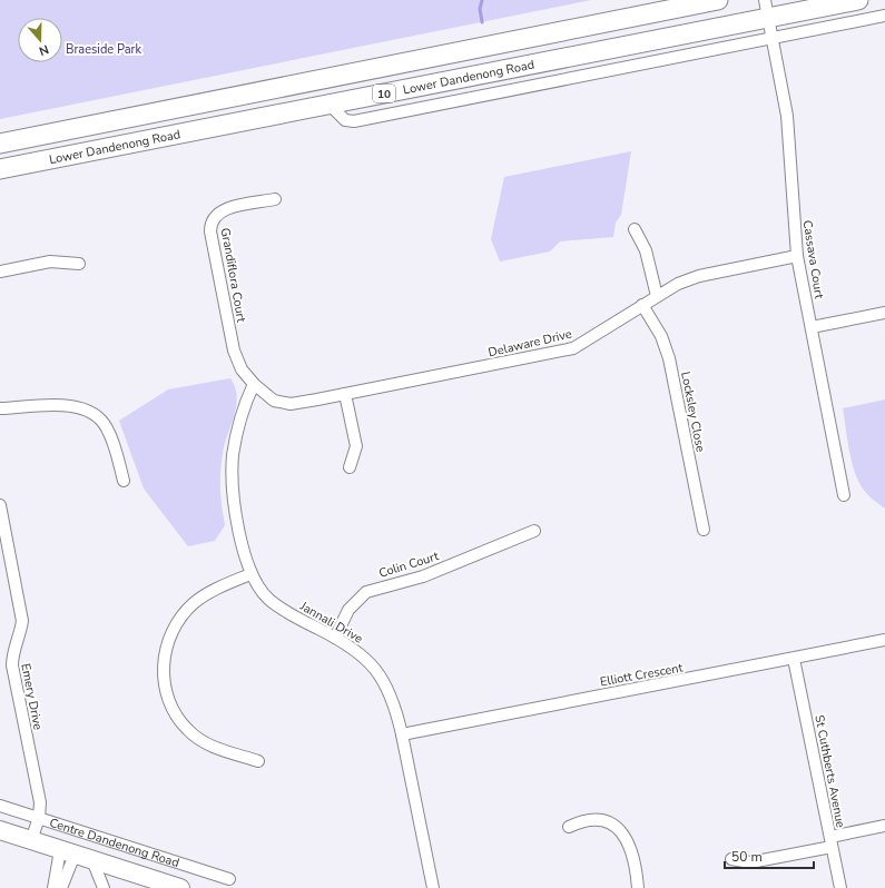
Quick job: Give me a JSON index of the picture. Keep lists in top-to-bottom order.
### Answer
{
  "streets": {
    "highway": ["Lower Dandenong Road", "10"],
    "main road": ["Centre Dandenong Road"],
    "street": [
      "Cassava Court",
      "Grandiflora Court",
      "Delaware Drive",
      "Locksley Close",
      "Colin Court",
      "Jannali Drive",
      "Elliott Crescent",
      "Emery Drive",
      "St Cuthberts Avenue"
    ]
  },
  "crossings": [
    ["Lower Dandenong Road", "Cassava Court"],
    ["Cassava Court", "Delaware Drive"],
    ["Grandiflora Court", "Delaware Drive"],
    ["Grandiflora Court", "Jannali Drive"],
    ["Delaware Drive", "Locksley Close"],
    ["Delaware Drive", "Jannali Drive"],
    ["Colin Court", "Jannali Drive"],
    ["Jannali Drive", "Elliott Crescent"],
    ["Elliott Crescent", "St Cuthberts Avenue"],
    ["Emery Drive", "Centre Dandenong Road"]
  ],
  "parks": ["Braeside Park"],
  "scale_bar": "50 m",
  "north": "bottom"
}
